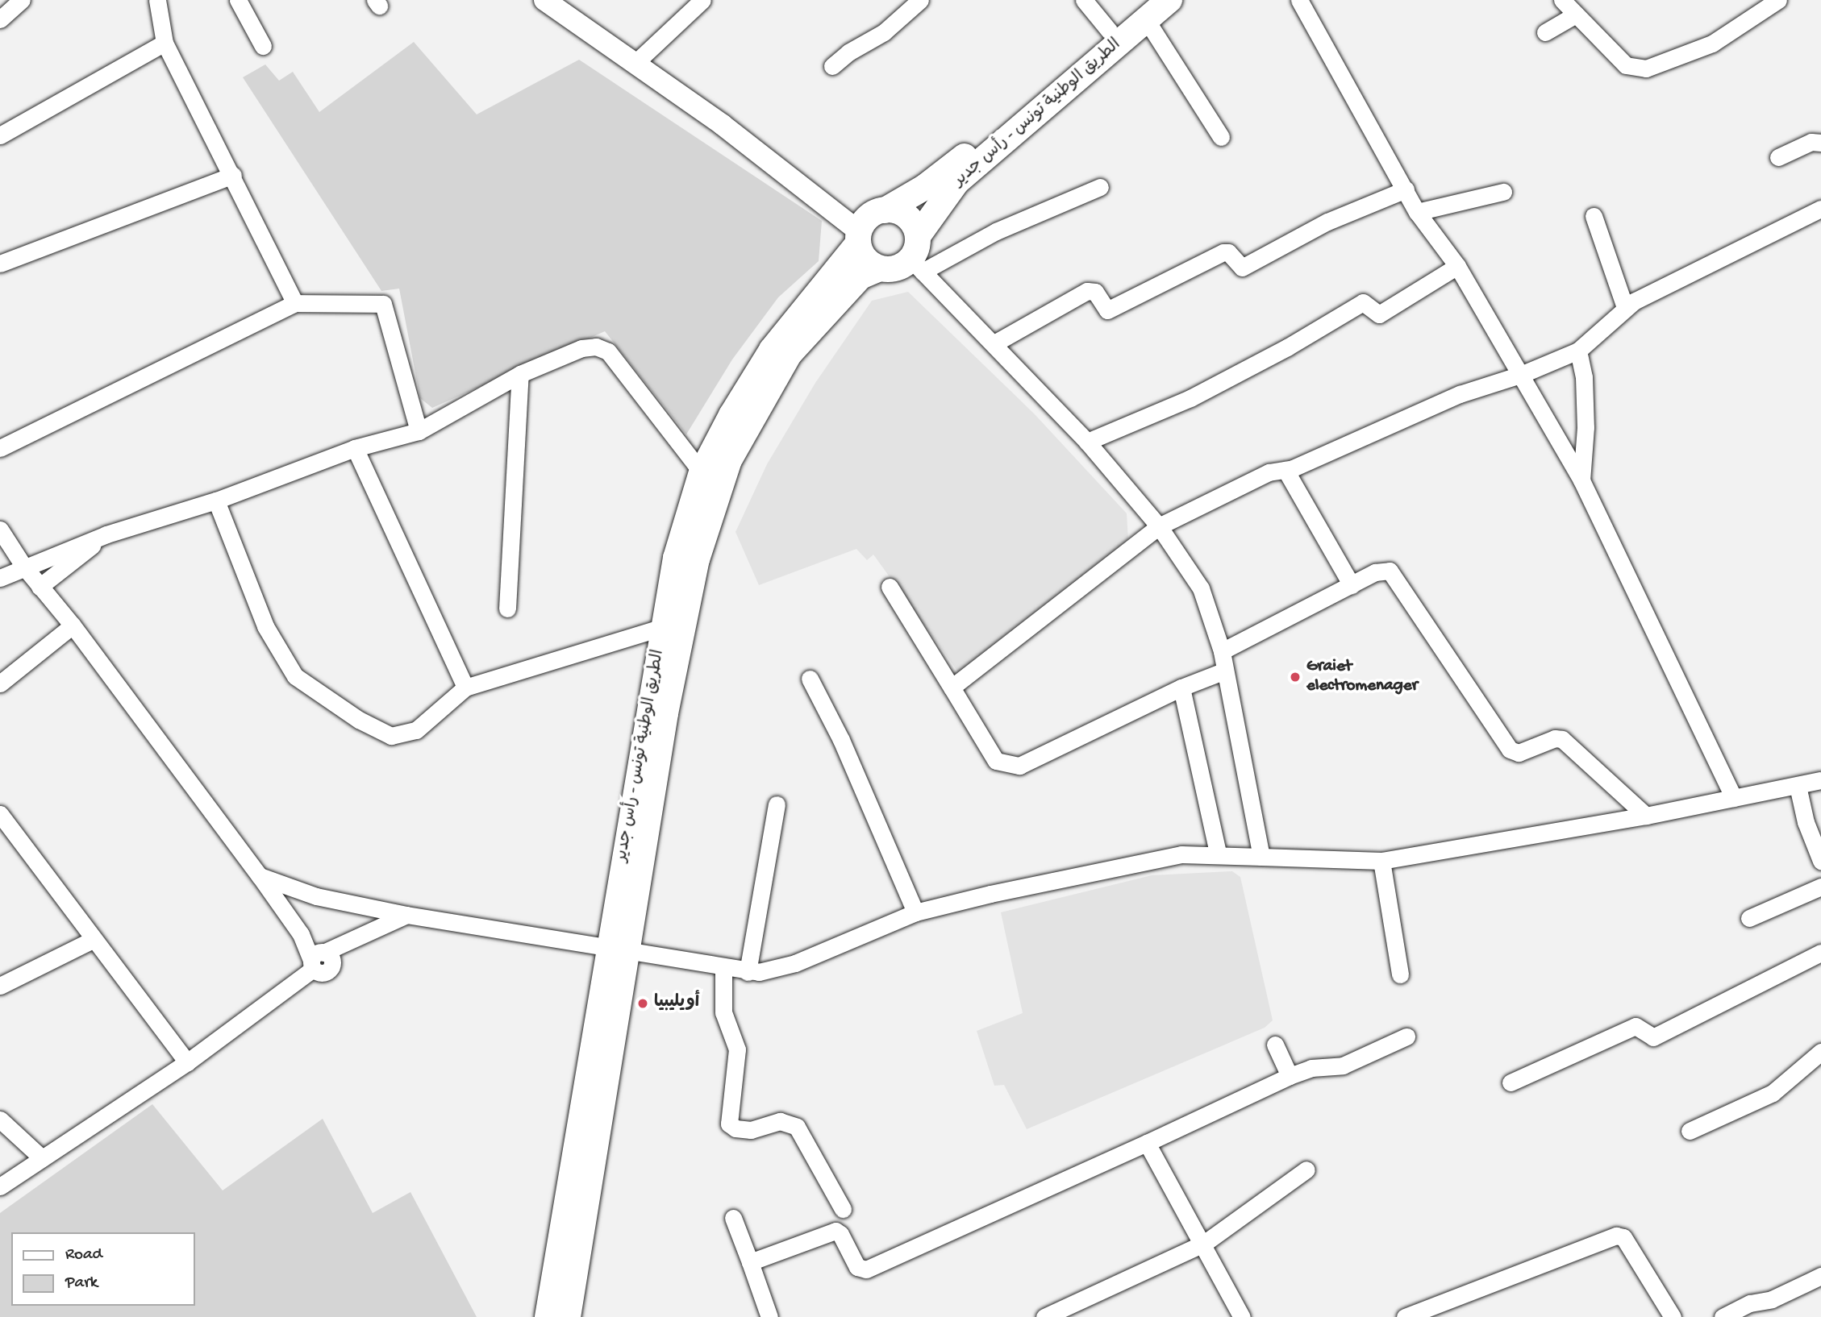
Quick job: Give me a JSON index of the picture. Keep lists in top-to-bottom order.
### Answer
{
  "streets": {
    "main road": ["الطريق الوطنية تونس - رأس جدير"]
  },
  "places": ["Graiet electromenager", "أويليبيا"],
  "legend": ["Road", "Park"]
}
